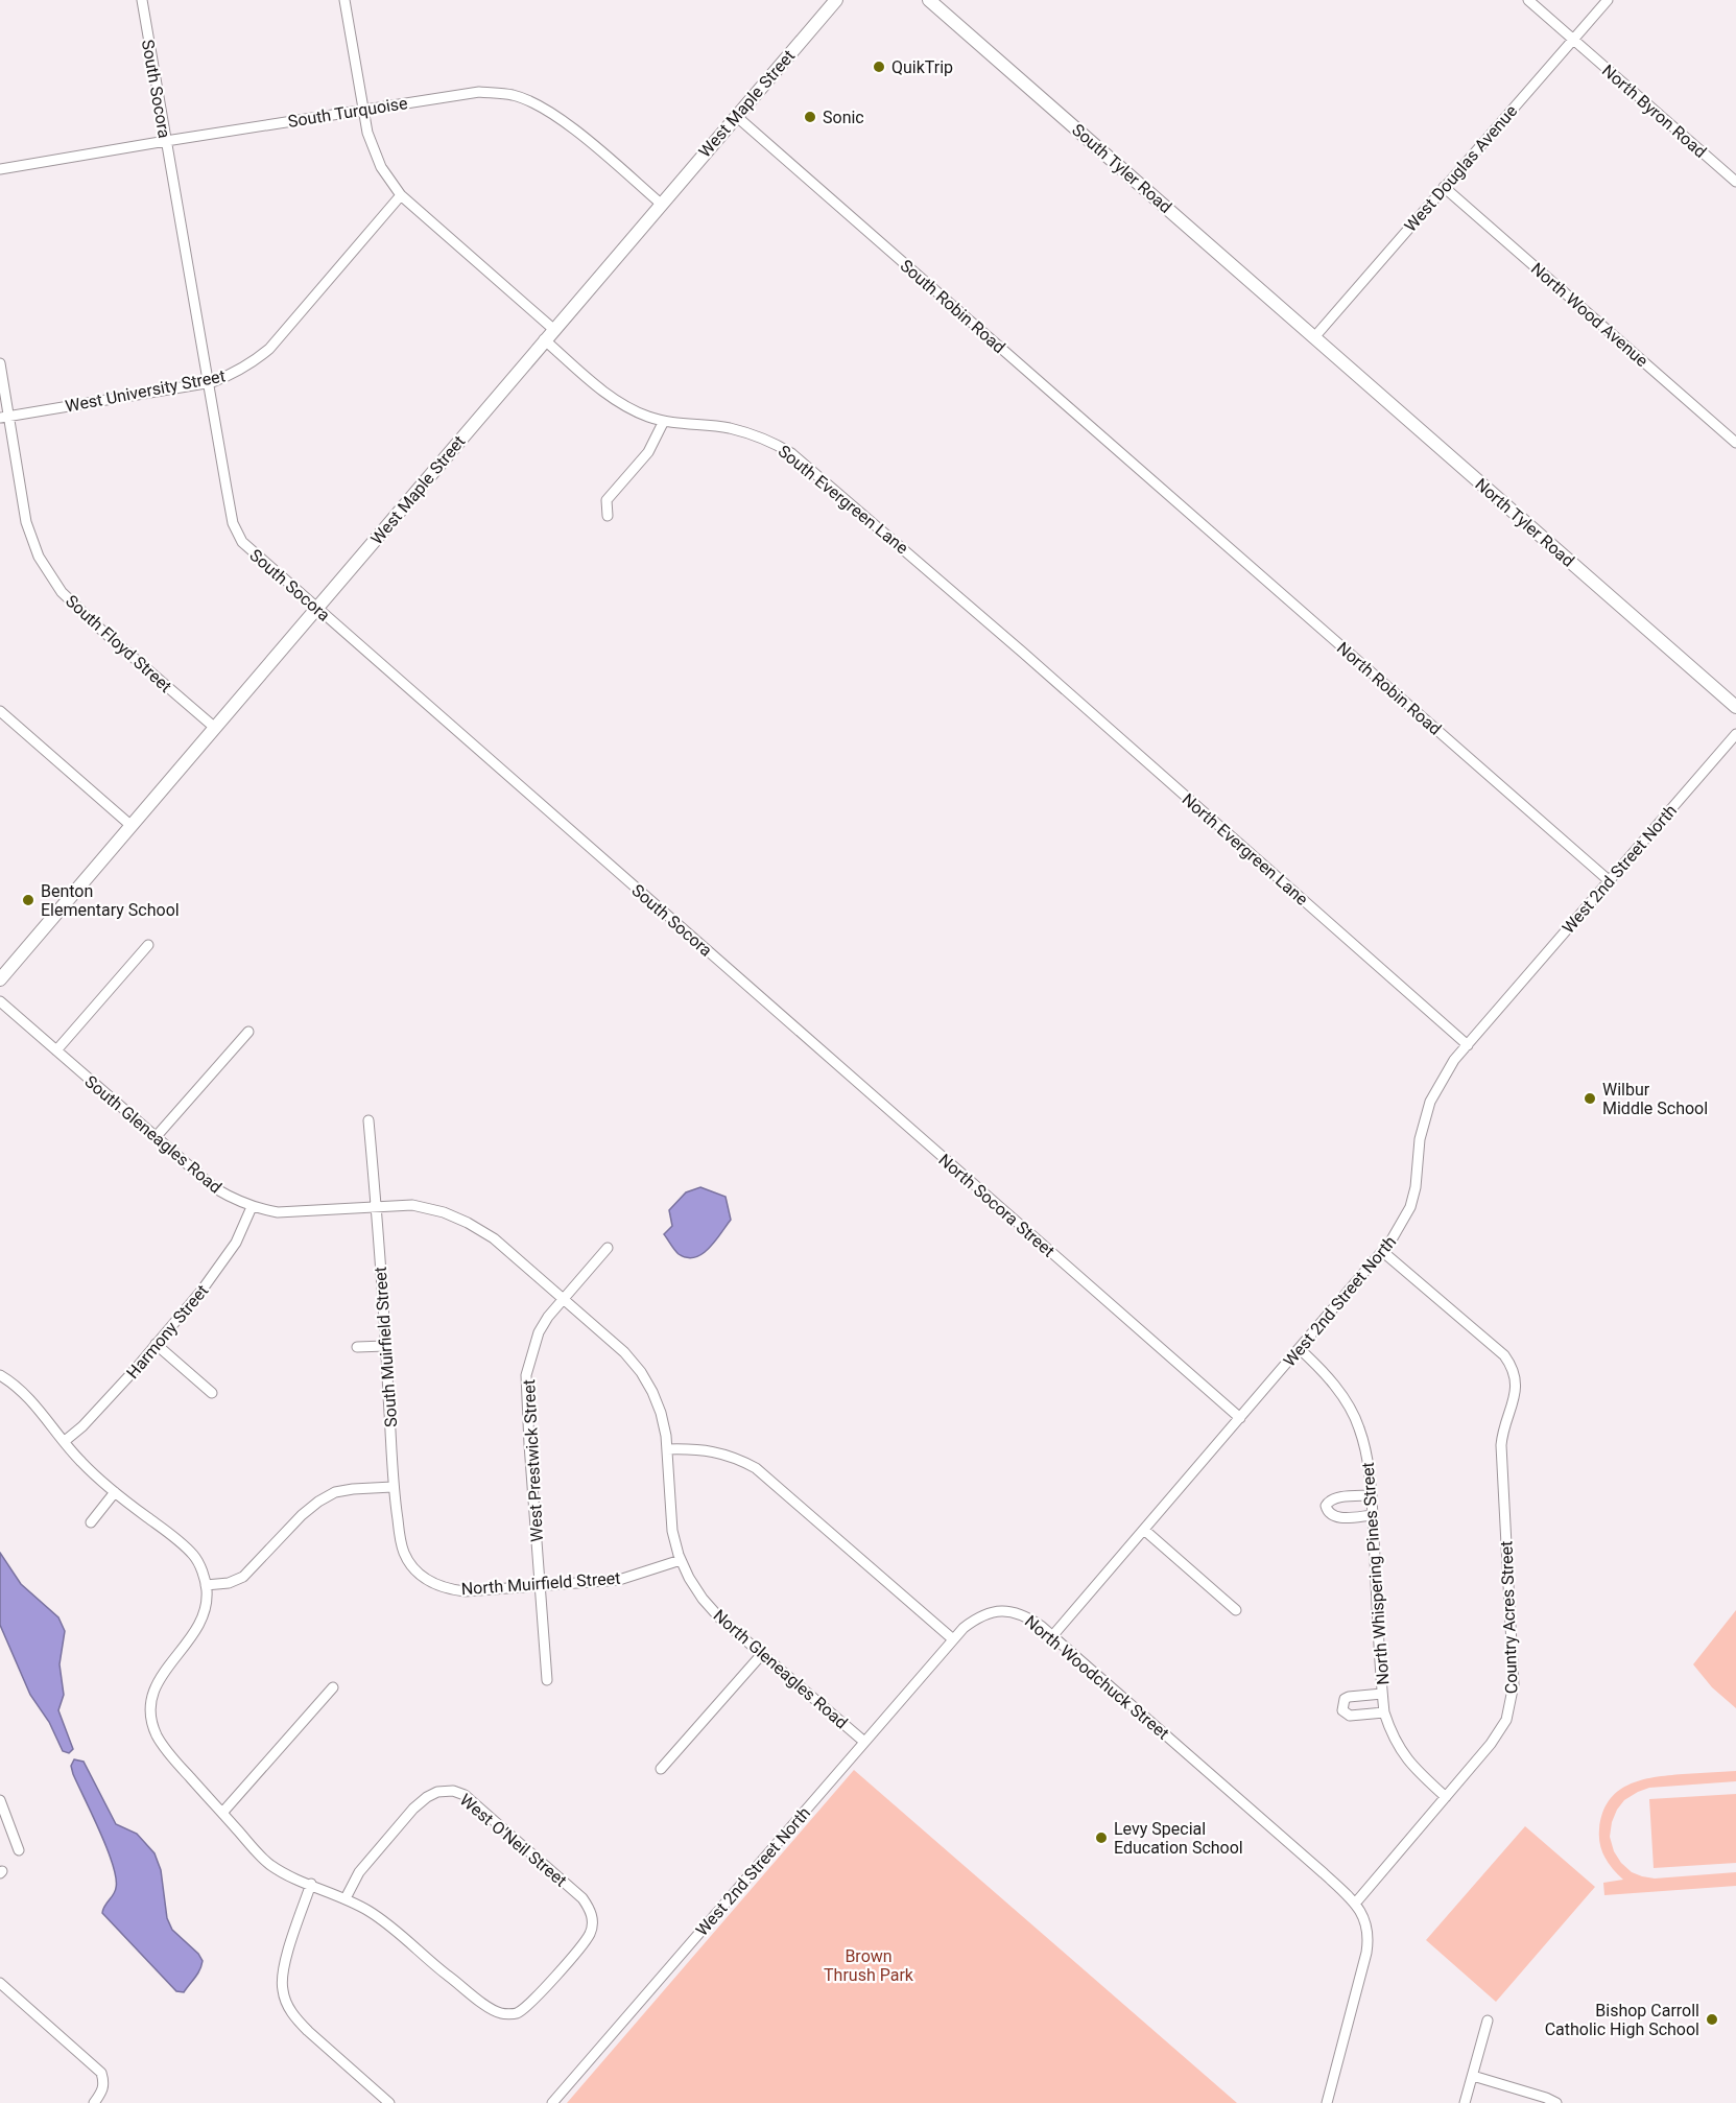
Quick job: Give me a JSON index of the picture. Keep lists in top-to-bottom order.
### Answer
{
  "streets": {
    "main road": ["West Maple Street", "South Tyler Road", "North Tyler Road"],
    "street": [
      "South Socora",
      "North Byron Road",
      "South Turquoise",
      "West Douglas Avenue",
      "South Robin Road",
      "North Wood Avenue",
      "West University Street",
      "South Evergreen Lane",
      "South Floyd Street",
      "North Robin Road",
      "North Evergreen Lane",
      "West 2nd Street North",
      "South Gleneagles Road",
      "North Socora Street",
      "Harmony Street",
      "South Muirfield Street",
      "West Prestwick Street",
      "North Whispering Pines Street",
      "North Muirfield Street",
      "Country Acres Street",
      "North Gleneagles Road",
      "North Woodchuck Street",
      "West O'Neil Street"
    ]
  },
  "crossings": [
    ["South Socora", "West Maple Street"],
    ["South Socora", "South Turquoise"],
    ["South Socora", "West University Street"],
    ["South Socora", "North Socora Street"],
    ["West Maple Street", "South Turquoise"],
    ["West Maple Street", "South Robin Road"],
    ["West Maple Street", "South Evergreen Lane"],
    ["West Maple Street", "South Floyd Street"],
    ["North Byron Road", "West Douglas Avenue"],
    ["South Tyler Road", "West Douglas Avenue"],
    ["South Tyler Road", "North Tyler Road"],
    ["West Douglas Avenue", "North Wood Avenue"],
    ["West Douglas Avenue", "North Tyler Road"],
    ["South Robin Road", "North Robin Road"],
    ["West University Street", "South Floyd Street"],
    ["South Evergreen Lane", "North Evergreen Lane"],
    ["North Robin Road", "West 2nd Street North"],
    ["North Evergreen Lane", "West 2nd Street North"],
    ["West 2nd Street North", "North Socora Street"],
    ["West 2nd Street North", "North Whispering Pines Street"],
    ["West 2nd Street North", "Country Acres Street"],
    ["West 2nd Street North", "North Gleneagles Road"],
    ["West 2nd Street North", "North Woodchuck Street"],
    ["South Gleneagles Road", "Harmony Street"],
    ["South Gleneagles Road", "South Muirfield Street"],
    ["South Gleneagles Road", "West Prestwick Street"],
    ["South Gleneagles Road", "North Gleneagles Road"],
    ["South Muirfield Street", "North Muirfield Street"],
    ["West Prestwick Street", "North Muirfield Street"],
    ["West Prestwick Street", "North Gleneagles Road"],
    ["North Whispering Pines Street", "Country Acres Street"],
    ["North Muirfield Street", "North Gleneagles Road"],
    ["Country Acres Street", "North Woodchuck Street"]
  ],
  "parks": ["Brown Thrush Park"],
  "places": [
    "QuikTrip",
    "Sonic",
    "Benton Elementary School",
    "Wilbur Middle School",
    "Levy Special Education School",
    "Bishop Carroll Catholic High School"
  ]
}
